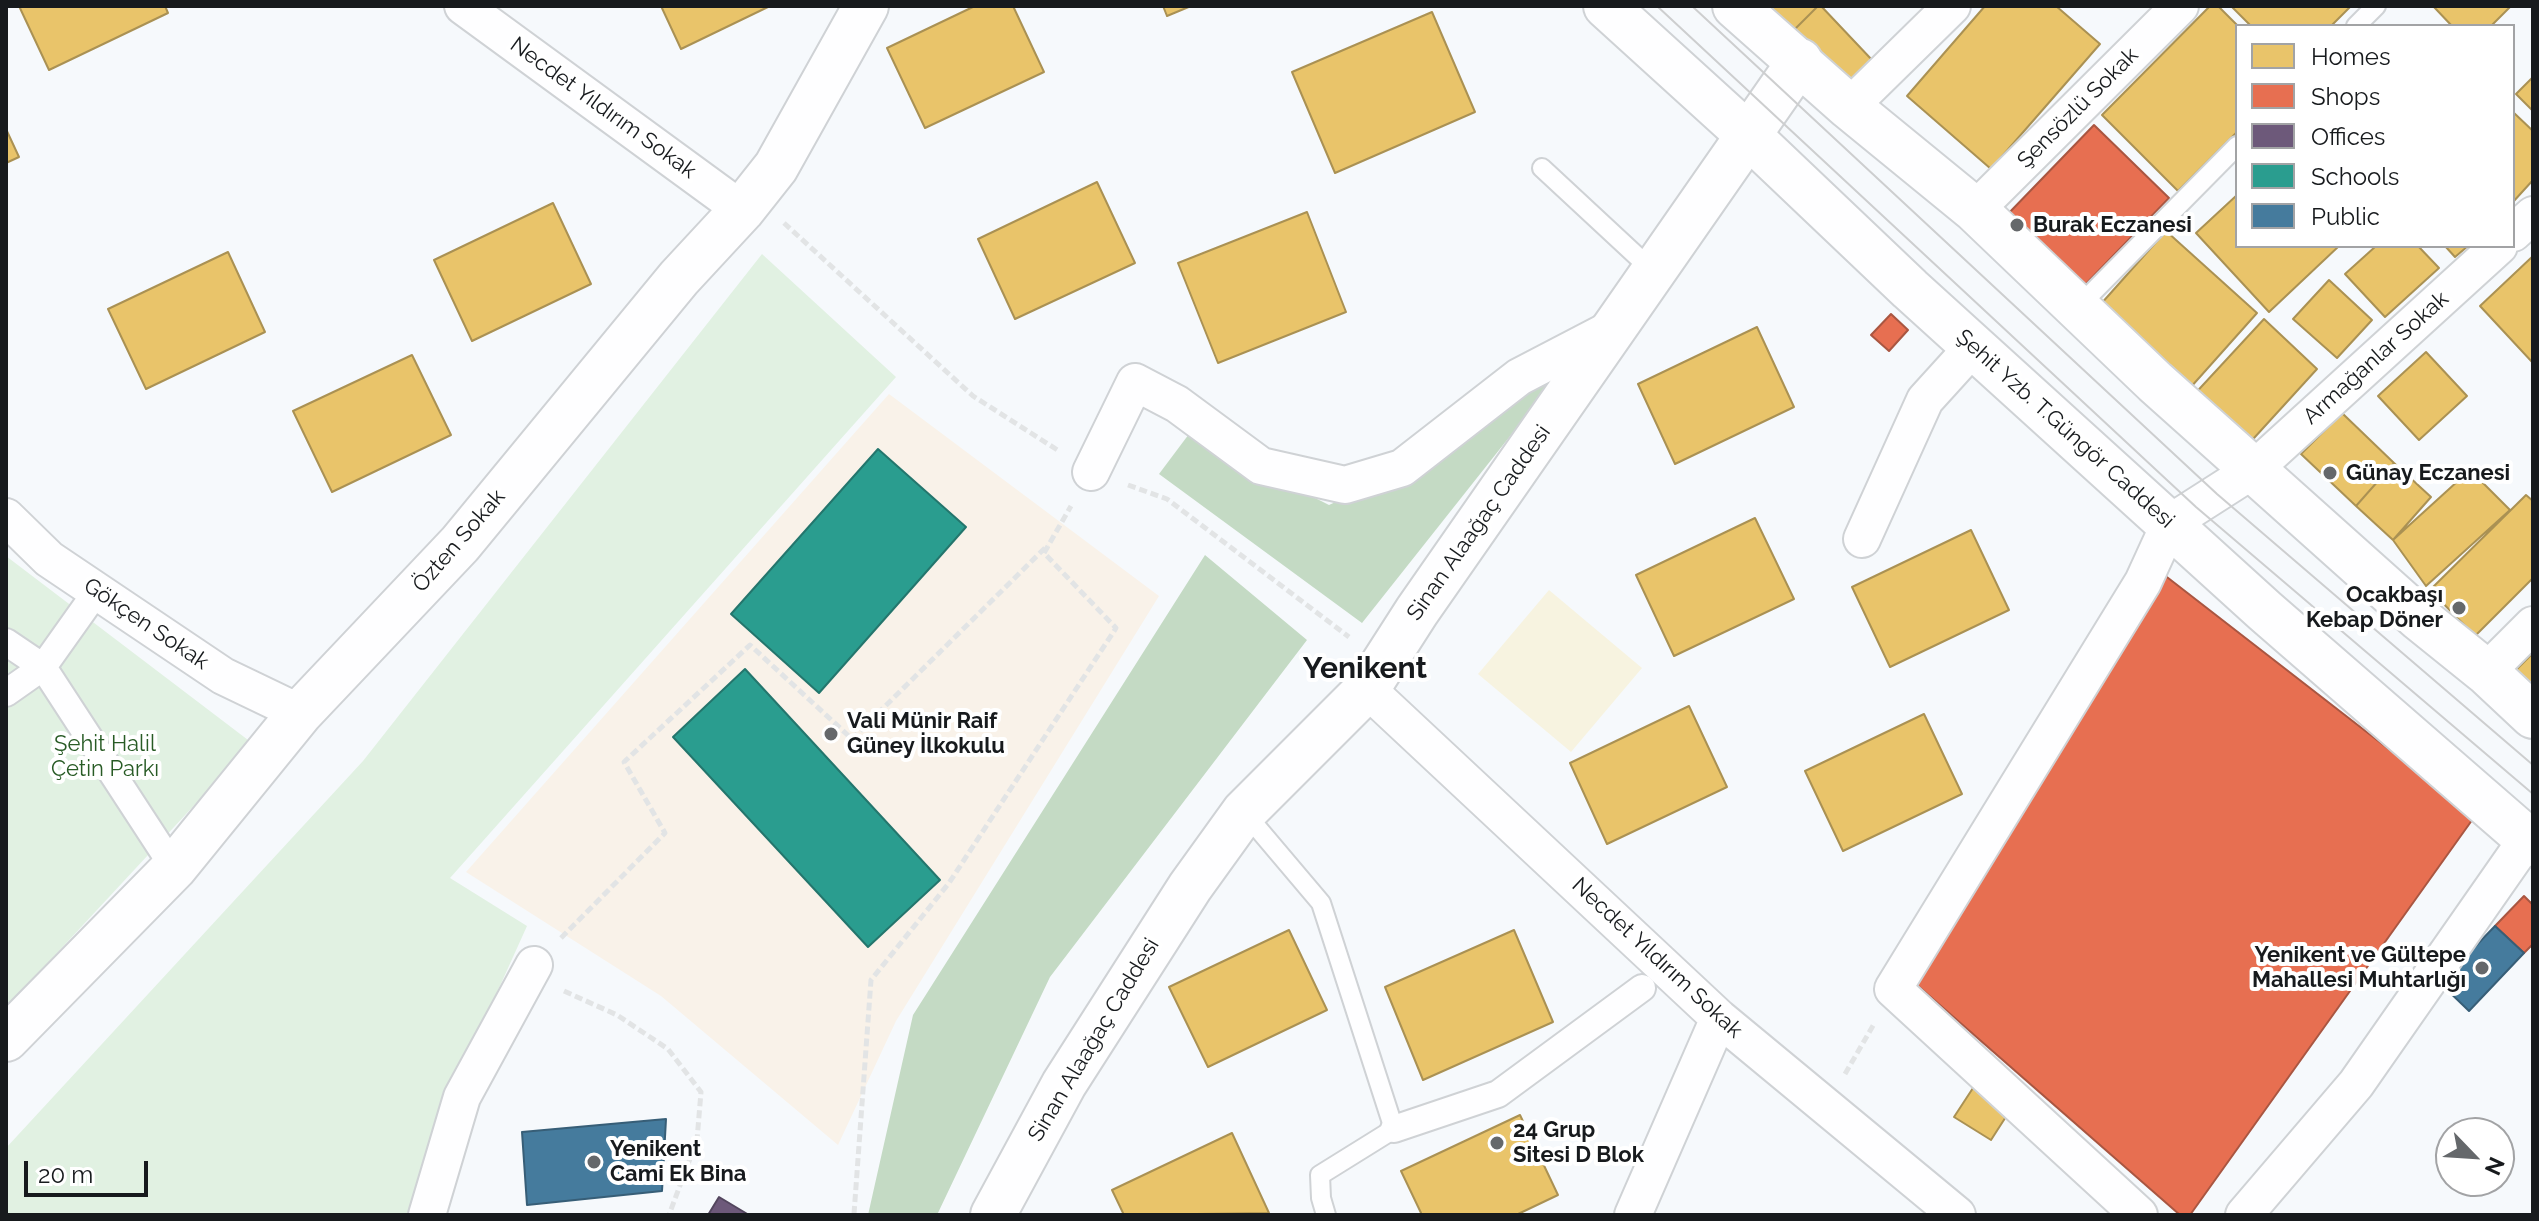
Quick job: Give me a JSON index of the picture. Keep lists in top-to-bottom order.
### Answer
{
  "streets": {
    "street": [
      "Necdet Yıldırım Sokak",
      "Şensözlü Sokak",
      "Armağanlar Sokak",
      "Şehit Yzb. T.Güngör Caddesi",
      "Sinan Alaağaç Caddesi",
      "Özten Sokak",
      "Gökçen Sokak"
    ]
  },
  "crossings": [
    ["Necdet Yıldırım Sokak", "Sinan Alaağaç Caddesi"],
    ["Necdet Yıldırım Sokak", "Özten Sokak"],
    ["Armağanlar Sokak", "Şehit Yzb. T.Güngör Caddesi"],
    ["Şehit Yzb. T.Güngör Caddesi", "Sinan Alaağaç Caddesi"],
    ["Özten Sokak", "Gökçen Sokak"]
  ],
  "districts": ["Yenikent"],
  "parks": ["Şehit Halil Çetin Parkı"],
  "places": [
    "Burak Eczanesi",
    "Günay Eczanesi",
    "Ocakbaşı Kebap Döner",
    "Vali Münir Raif Güney İlkokulu",
    "Yenikent ve Gültepe Mahallesi Muhtarlığı",
    "24 Grup Sitesi D Blok",
    "Yenikent Cami Ek Bina"
  ],
  "legend": [
    "Homes",
    "Shops",
    "Offices",
    "Schools",
    "Public"
  ],
  "scale_bar": "20 m",
  "north": "bottom right"
}
